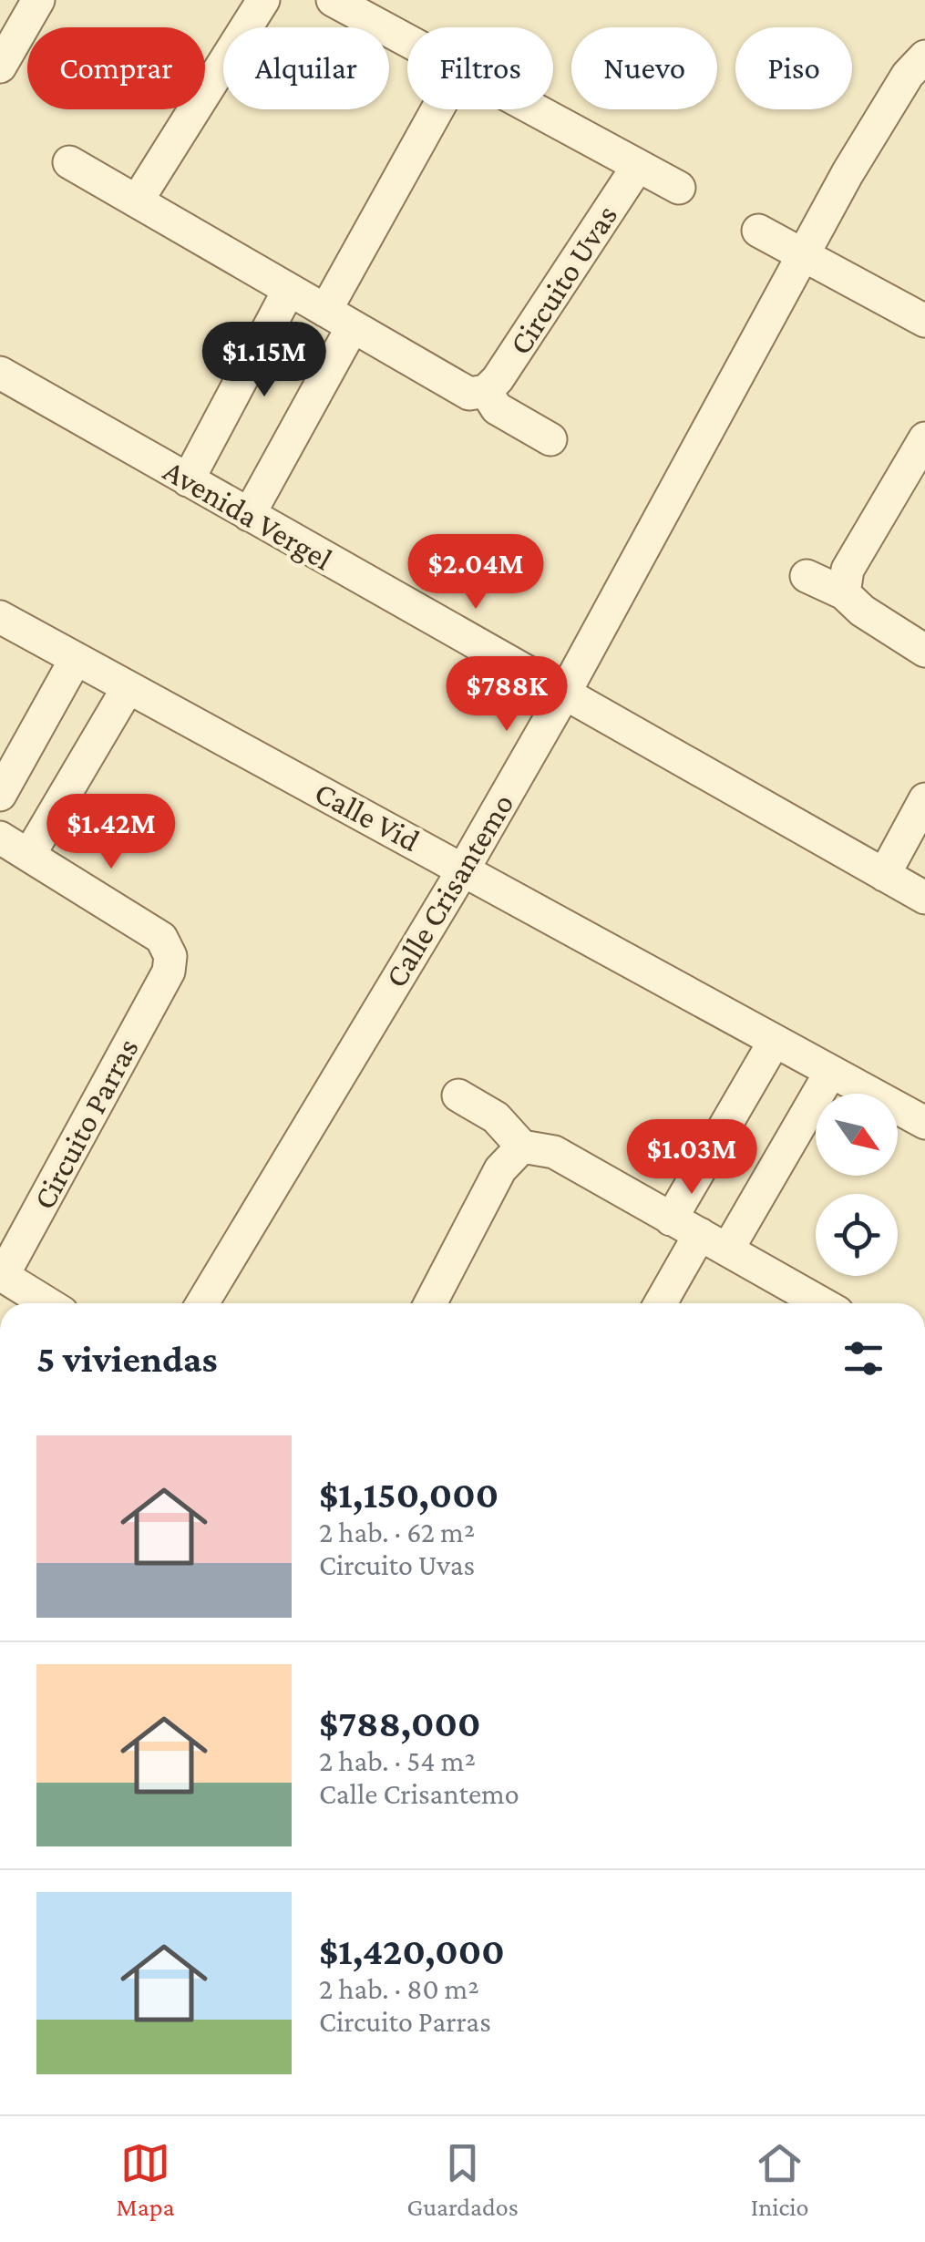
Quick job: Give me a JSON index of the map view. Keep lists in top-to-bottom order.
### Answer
{
  "streets": {
    "street": [
      "Circuito Uvas",
      "Avenida Vergel",
      "Calle Vid",
      "Calle Crisantemo",
      "Circuito Parras"
    ]
  },
  "crossings": [
    ["Avenida Vergel", "Calle Crisantemo"],
    ["Calle Vid", "Calle Crisantemo"],
    ["Calle Vid", "Circuito Parras"]
  ],
  "north": "bottom right",
  "page": {
    "chip": [
      "Comprar",
      "Alquilar",
      "Filtros",
      "Nuevo",
      "Piso"
    ],
    "price": [
      "$1.15M",
      "$2.04M",
      "$788K",
      "$1.42M",
      "$1.03M"
    ],
    "heading": "5 viviendas",
    "list": [
      {
        "name": "$1,150,000",
        "note": "2 hab. · 62 m² · Circuito Uvas"
      },
      {
        "name": "$788,000",
        "note": "2 hab. · 54 m² · Calle Crisantemo"
      },
      {
        "name": "$1,420,000",
        "note": "2 hab. · 80 m² · Circuito Parras"
      }
    ],
    "tabs": ["Mapa", "Guardados", "Inicio"]
  }
}
